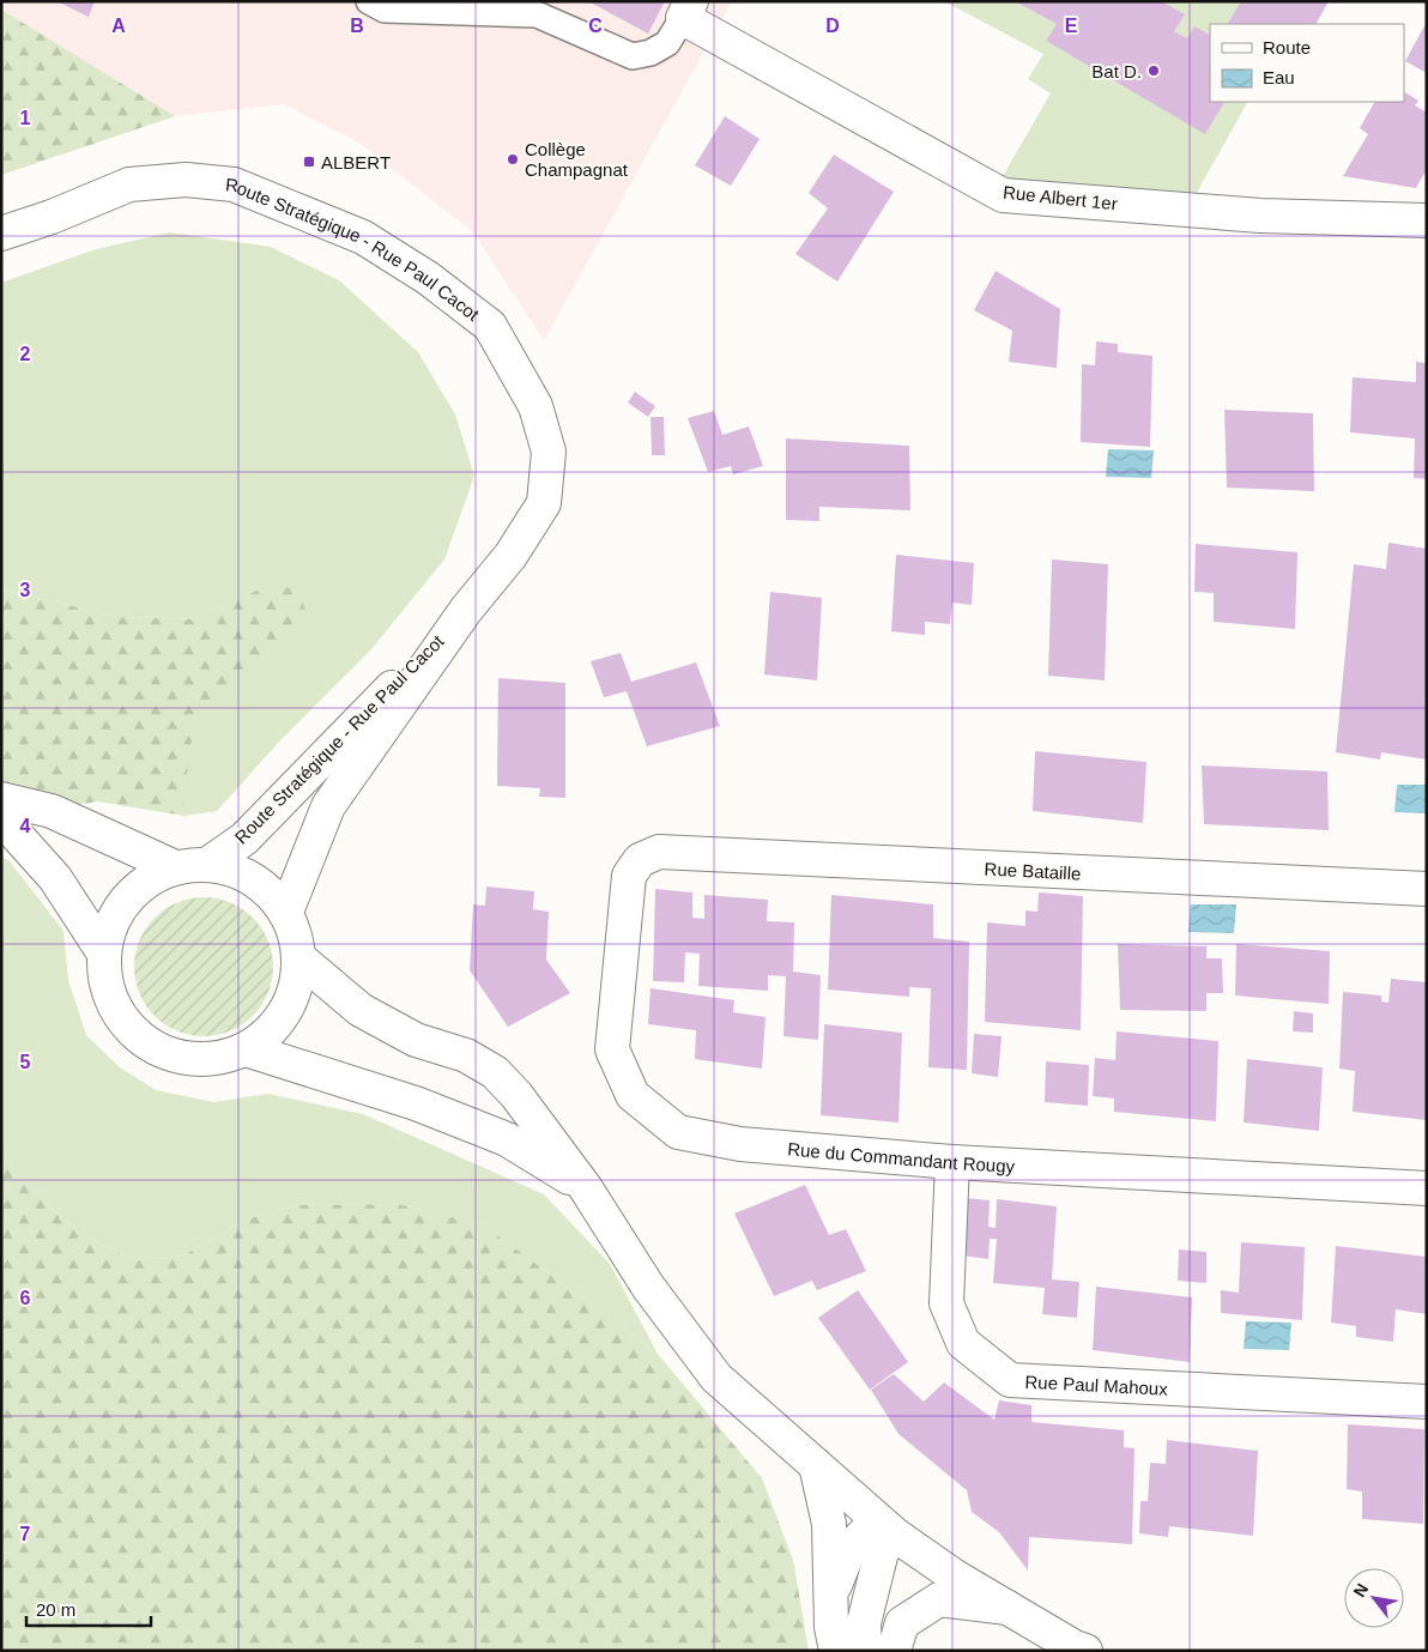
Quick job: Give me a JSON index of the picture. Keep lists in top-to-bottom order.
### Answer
{
  "streets": {
    "street": [
      "Rue Albert 1er",
      "Route Stratégique - Rue Paul Cacot",
      "Rue Bataille",
      "Rue du Commandant Rougy",
      "Rue Paul Mahoux"
    ]
  },
  "crossings": [
    ["Rue Bataille", "Rue du Commandant Rougy"],
    ["Rue du Commandant Rougy", "Rue Paul Mahoux"]
  ],
  "places": {
    "other": ["Bat D.", "Collège Champagnat"],
    "transit": ["ALBERT"]
  },
  "legend": ["Route", "Eau"],
  "scale_bar": "20 m",
  "north": "top left",
  "grid": {
    "columns": [
      "A",
      "B",
      "C",
      "D",
      "E"
    ],
    "rows": [
      "1",
      "2",
      "3",
      "4",
      "5",
      "6",
      "7"
    ]
  }
}
